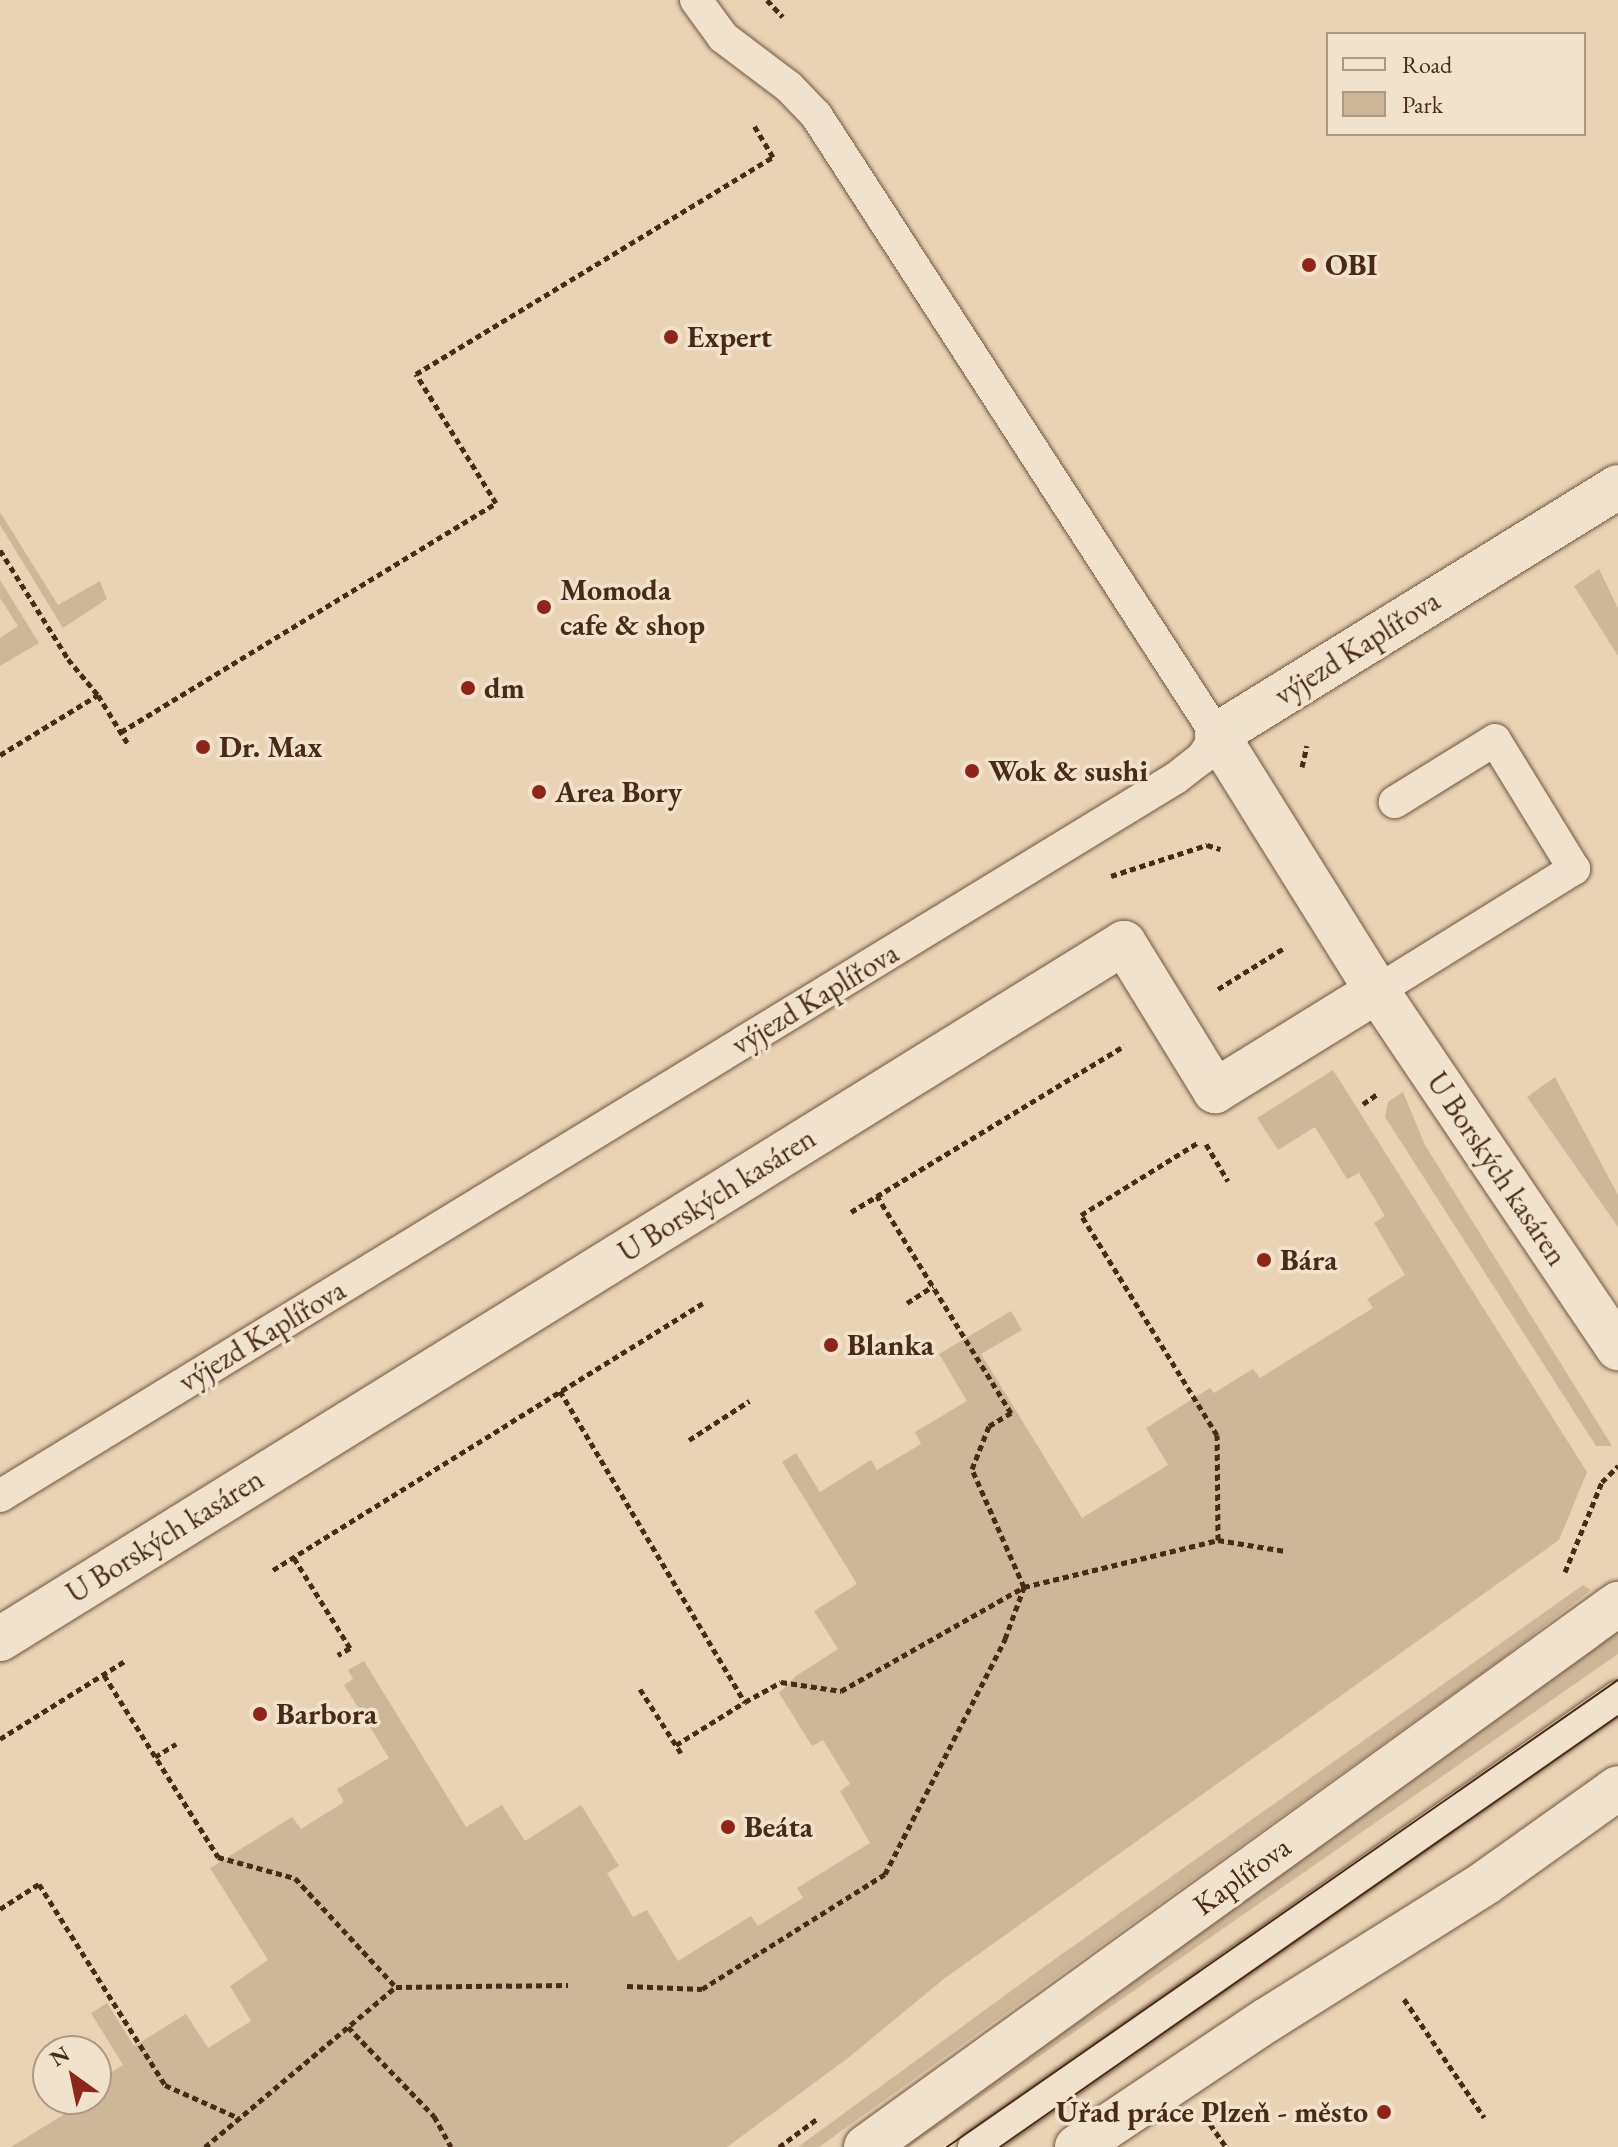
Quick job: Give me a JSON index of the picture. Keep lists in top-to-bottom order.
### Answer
{
  "streets": {
    "street": ["výjezd Kaplířova", "U Borských kasáren", "Kaplířova"]
  },
  "crossings": [
    ["výjezd Kaplířova", "U Borských kasáren"]
  ],
  "places": [
    "OBI",
    "Expert",
    "Momoda cafe & shop",
    "dm",
    "Dr. Max",
    "Wok & sushi",
    "Area Bory",
    "Bára",
    "Blanka",
    "Barbora",
    "Beáta",
    "Úřad práce Plzeň - město"
  ],
  "legend": ["Road", "Park"],
  "north": "top left"
}
